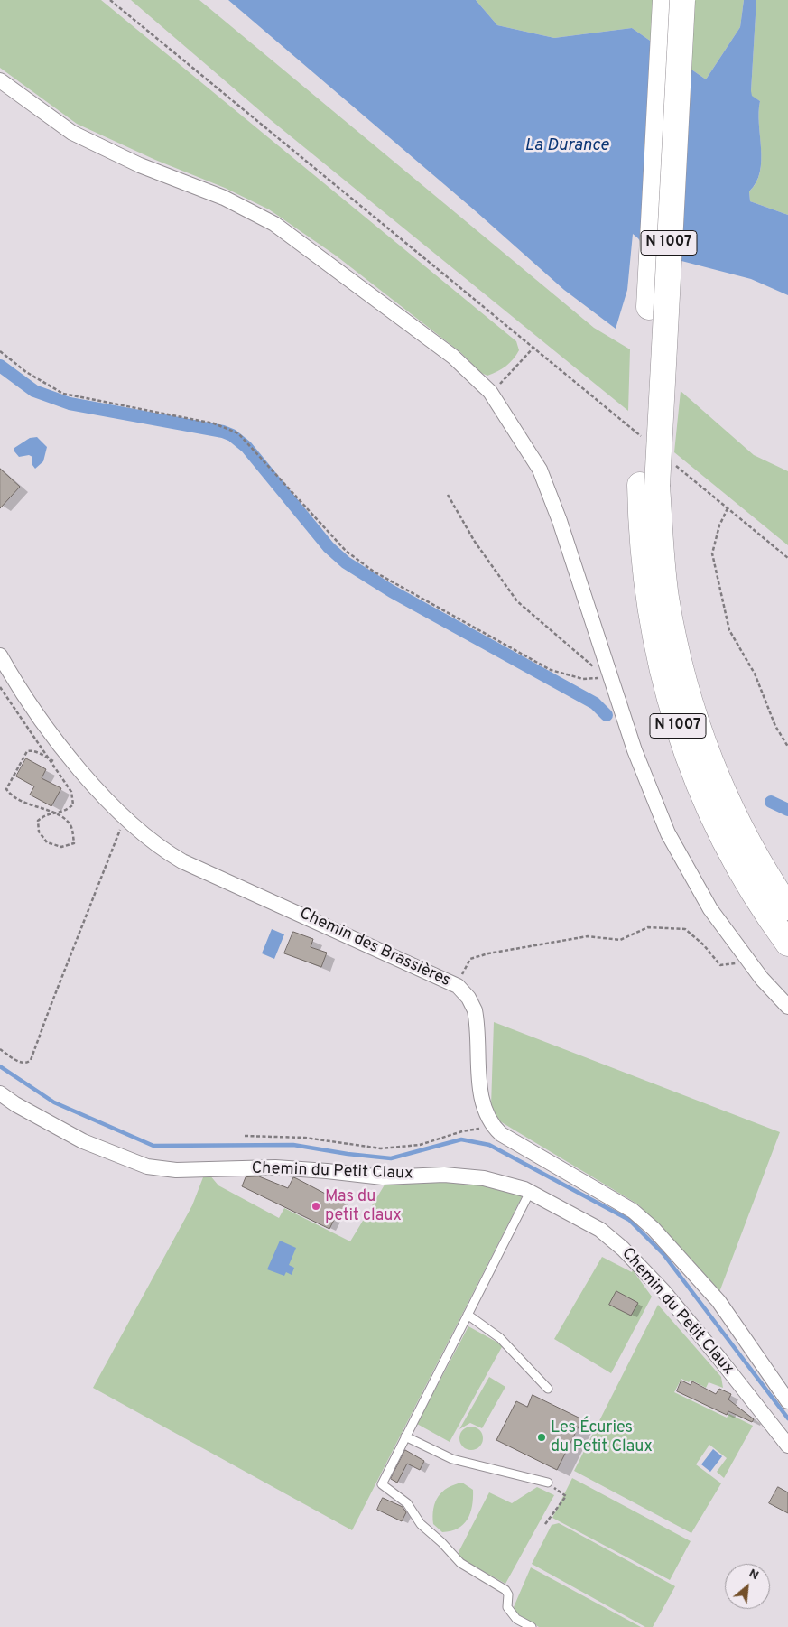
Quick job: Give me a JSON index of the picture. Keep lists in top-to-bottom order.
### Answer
{
  "streets": {
    "highway": ["N 1007"],
    "street": ["Chemin des Brassières", "Chemin du Petit Claux"]
  },
  "water": ["La Durance"],
  "places": ["Mas du petit claux", "Les Écuries du Petit Claux"],
  "north": "top right"
}
